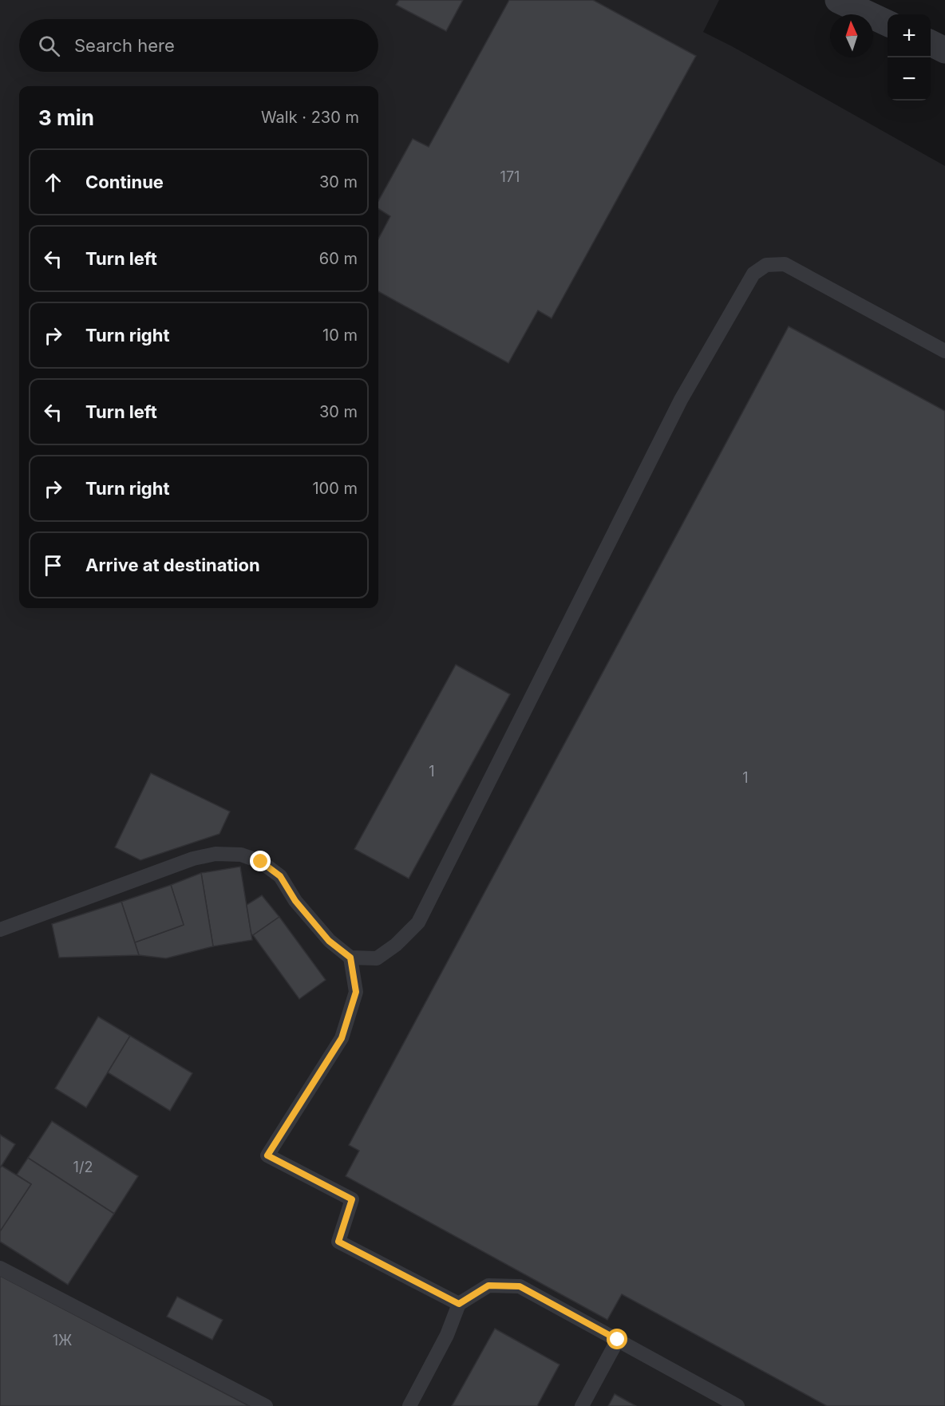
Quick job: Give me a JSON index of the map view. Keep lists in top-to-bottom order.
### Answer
{
  "house_numbers": [
    "171",
    "1",
    "1",
    "1/2",
    "1Ж"
  ],
  "north": "top",
  "page": {
    "map_buttons": ["+", "−"],
    "search": "Search here",
    "heading": ["3 min", "Walk · 230 m"],
    "list": [
      ["Continue", "30 m"],
      ["Turn left", "60 m"],
      ["Turn right", "10 m"],
      ["Turn left", "30 m"],
      ["Turn right", "100 m"],
      "Arrive at destination"
    ]
  }
}
